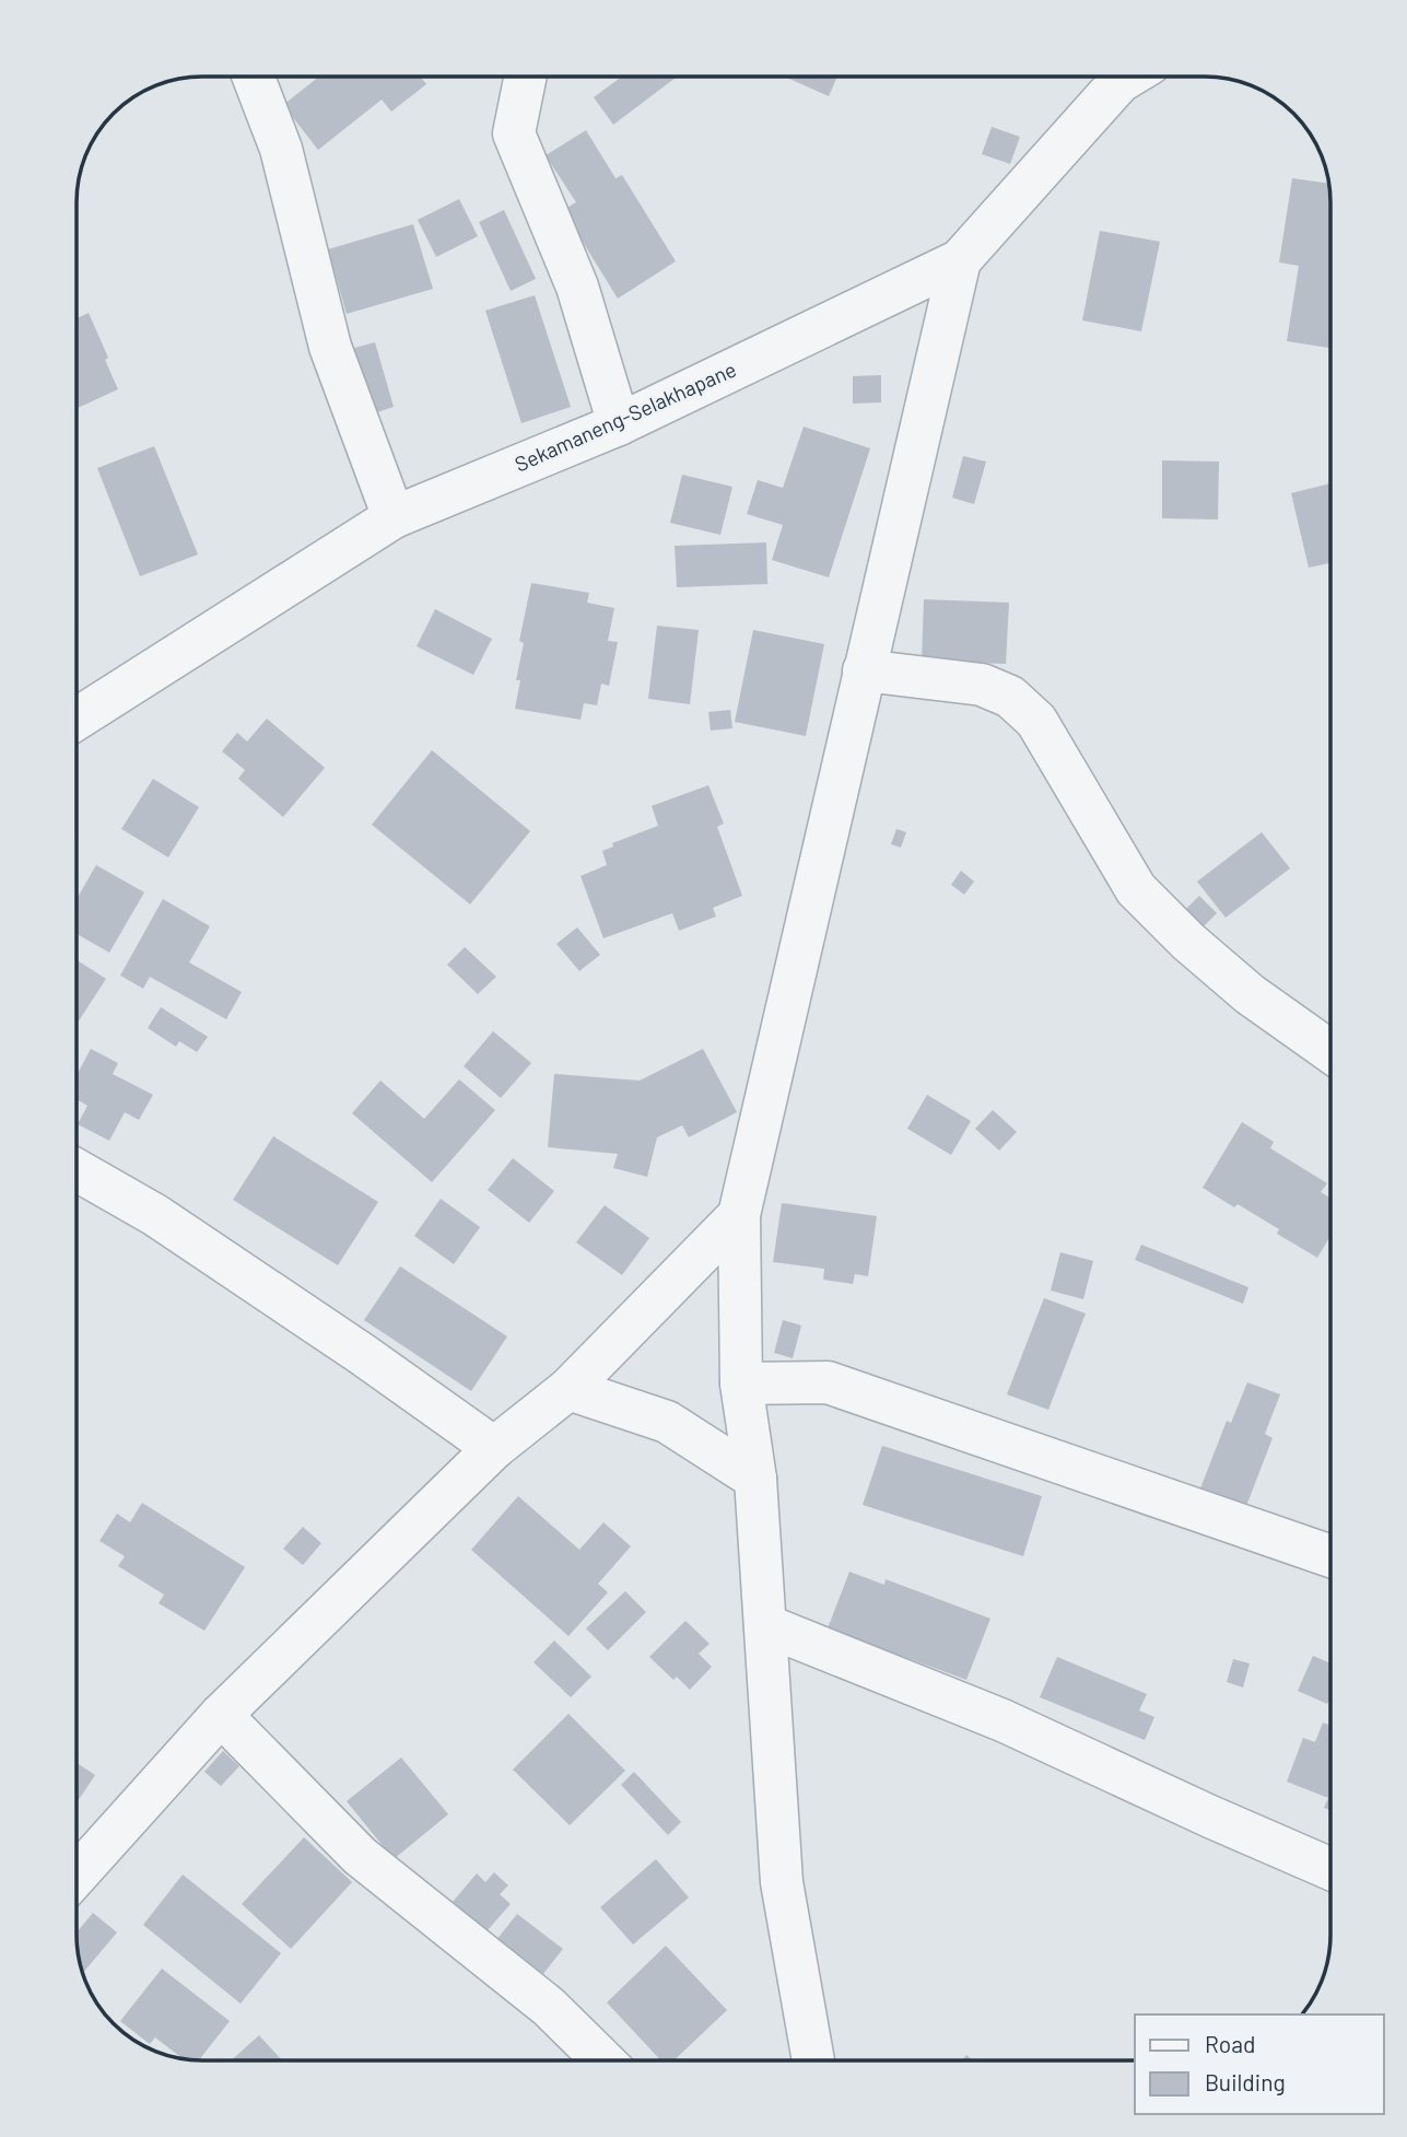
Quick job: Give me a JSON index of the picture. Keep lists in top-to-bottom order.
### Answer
{
  "streets": {
    "street": ["Sekamaneng-Selakhapane"]
  },
  "legend": ["Road", "Building"]
}
